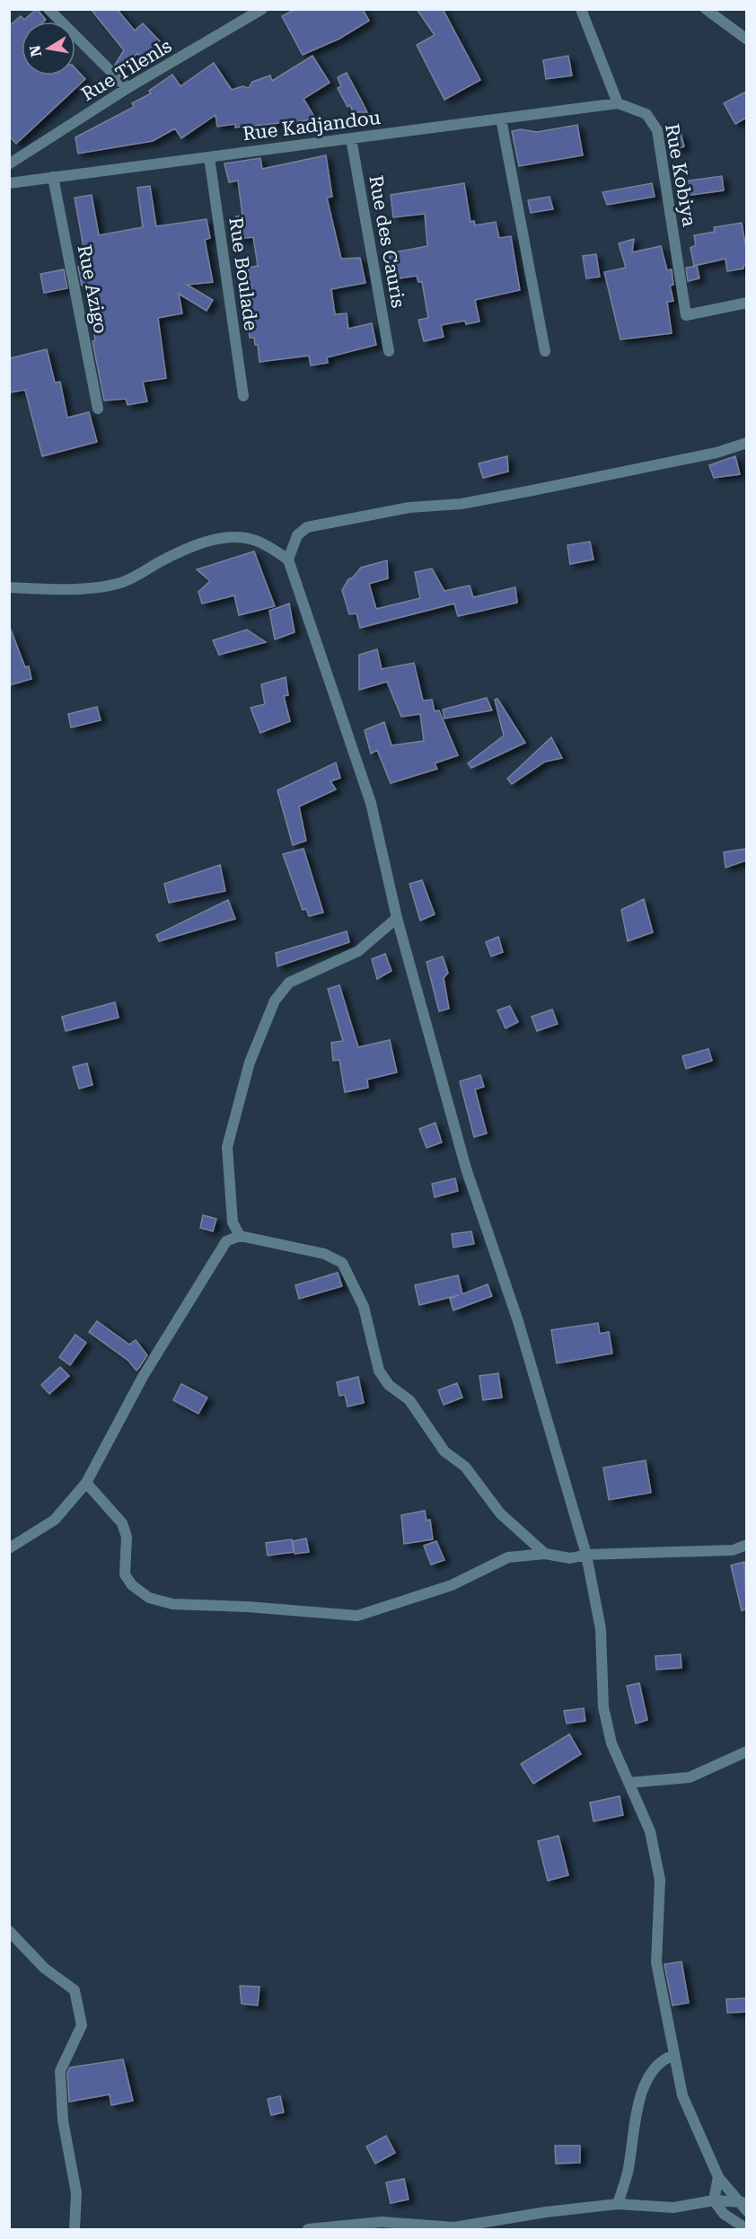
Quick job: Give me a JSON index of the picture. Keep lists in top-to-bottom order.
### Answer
{
  "streets": {
    "street": [
      "Rue Tilenls",
      "Rue Kadjandou",
      "Rue Kobiya",
      "Rue des Cauris",
      "Rue Boulade",
      "Rue Azigo"
    ]
  },
  "crossings": [
    ["Rue Kadjandou", "Rue Kobiya"],
    ["Rue Kadjandou", "Rue des Cauris"],
    ["Rue Kadjandou", "Rue Boulade"],
    ["Rue Kadjandou", "Rue Azigo"]
  ],
  "north": "left"
}
